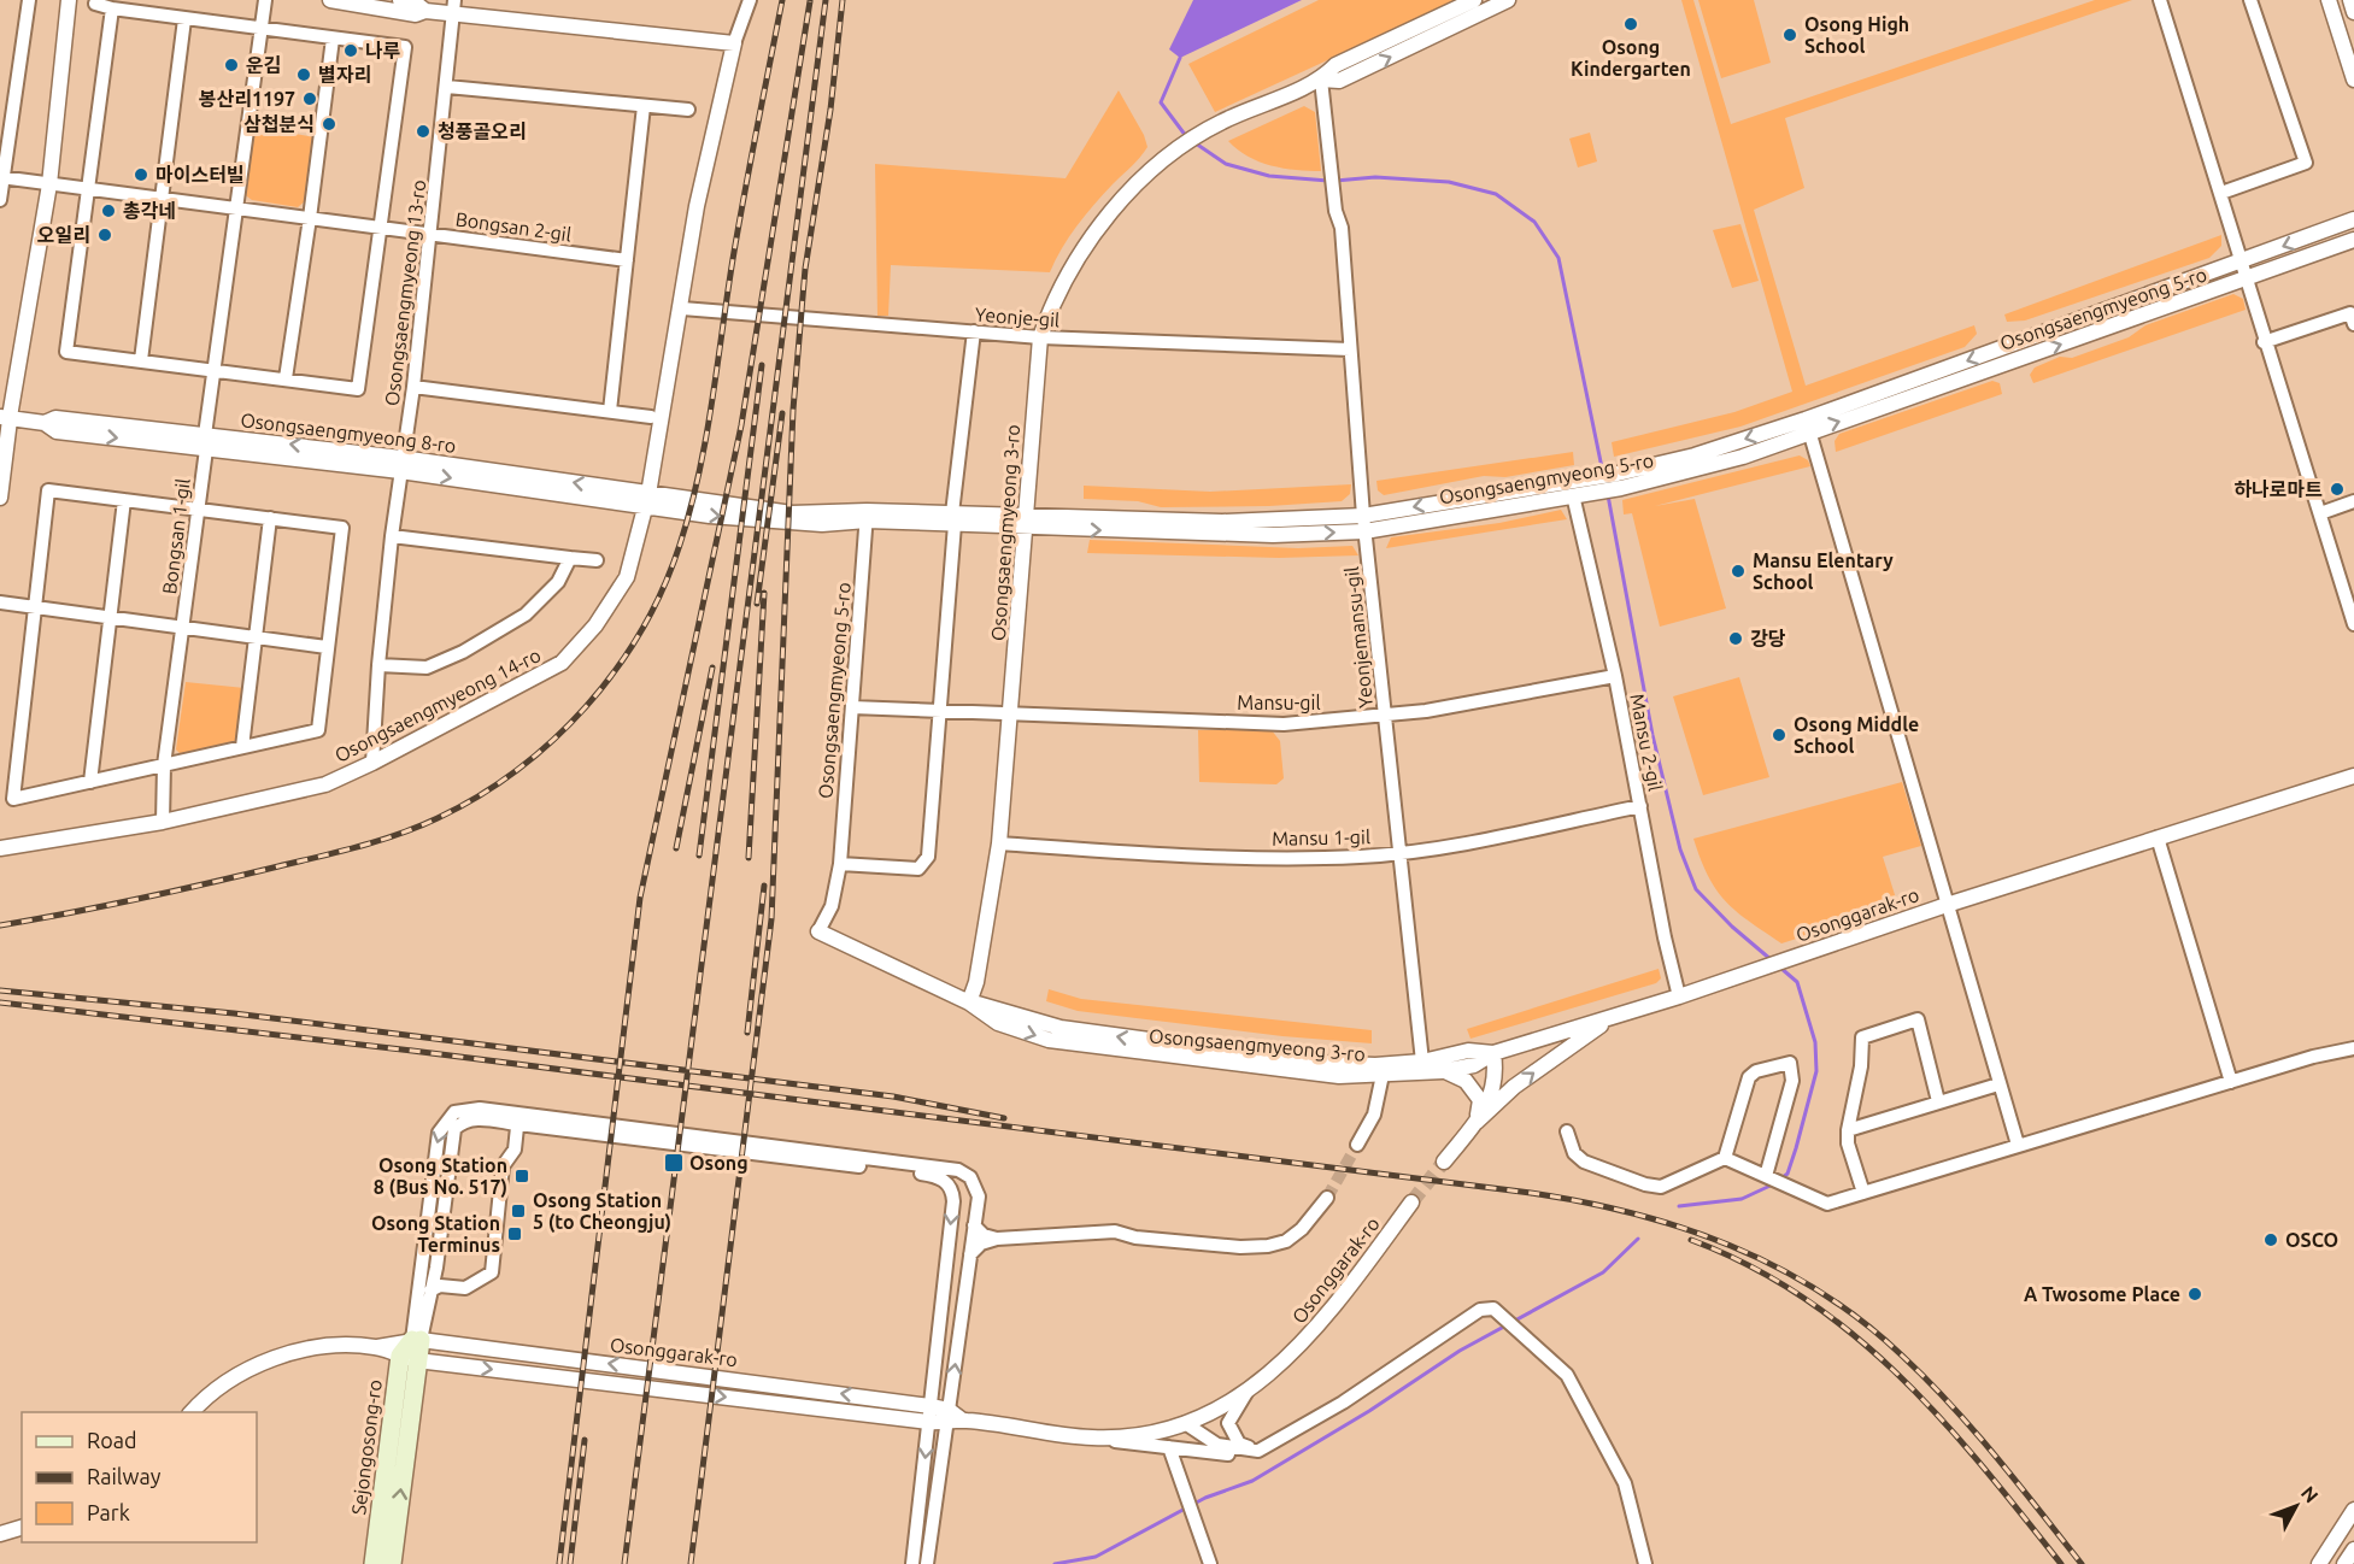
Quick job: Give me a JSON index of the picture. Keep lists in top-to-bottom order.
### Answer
{
  "streets": {
    "main road": ["Sejongosong-ro"],
    "street": [
      "Bongsan 2-gil",
      "Osongsaengmyeong 13-ro",
      "Osongsaengmyeong 5-ro",
      "Yeonje-gil",
      "Osongsaengmyeong 8-ro",
      "Osongsaengmyeong 3-ro",
      "Bongsan 1-gil",
      "Yeonjemansu-gil",
      "Mansu-gil",
      "Osongsaengmyeong 14-ro",
      "Mansu 2-gil",
      "Mansu 1-gil",
      "Osonggarak-ro"
    ]
  },
  "crossings": [
    ["Bongsan 2-gil", "Osongsaengmyeong 13-ro"],
    ["Osongsaengmyeong 13-ro", "Osongsaengmyeong 8-ro"],
    ["Osongsaengmyeong 13-ro", "Osongsaengmyeong 14-ro"],
    ["Osongsaengmyeong 5-ro", "Osongsaengmyeong 8-ro"],
    ["Osongsaengmyeong 5-ro", "Osongsaengmyeong 3-ro"],
    ["Osongsaengmyeong 5-ro", "Yeonjemansu-gil"],
    ["Osongsaengmyeong 5-ro", "Mansu-gil"],
    ["Osongsaengmyeong 5-ro", "Mansu 2-gil"],
    ["Yeonje-gil", "Osongsaengmyeong 3-ro"],
    ["Yeonje-gil", "Yeonjemansu-gil"],
    ["Yeonje-gil", "Osongsaengmyeong 14-ro"],
    ["Osongsaengmyeong 8-ro", "Bongsan 1-gil"],
    ["Osongsaengmyeong 8-ro", "Osongsaengmyeong 14-ro"],
    ["Osongsaengmyeong 3-ro", "Yeonjemansu-gil"],
    ["Osongsaengmyeong 3-ro", "Mansu-gil"],
    ["Osongsaengmyeong 3-ro", "Mansu 1-gil"],
    ["Osongsaengmyeong 3-ro", "Osonggarak-ro"],
    ["Bongsan 1-gil", "Osongsaengmyeong 14-ro"],
    ["Yeonjemansu-gil", "Mansu-gil"],
    ["Yeonjemansu-gil", "Mansu 1-gil"],
    ["Mansu-gil", "Mansu 2-gil"],
    ["Mansu 2-gil", "Mansu 1-gil"],
    ["Mansu 2-gil", "Osonggarak-ro"],
    ["Osonggarak-ro", "Sejongosong-ro"]
  ],
  "places": {
    "other": [
      "Osong Kindergarten",
      "Osong High School",
      "나루",
      "운김",
      "별자리",
      "봉산리1197",
      "삼첩분식",
      "청풍골오리",
      "마이스터빌",
      "총각네",
      "오일리",
      "하나로마트",
      "Mansu Elentary School",
      "강당",
      "Osong Middle School",
      "OSCO",
      "A Twosome Place"
    ],
    "transit": [
      "Osong",
      "Osong Station 8 (Bus No. 517)",
      "Osong Station 5 (to Cheongju)",
      "Osong Station Terminus"
    ]
  },
  "legend": ["Road", "Railway", "Park"],
  "north": "top right"
}
